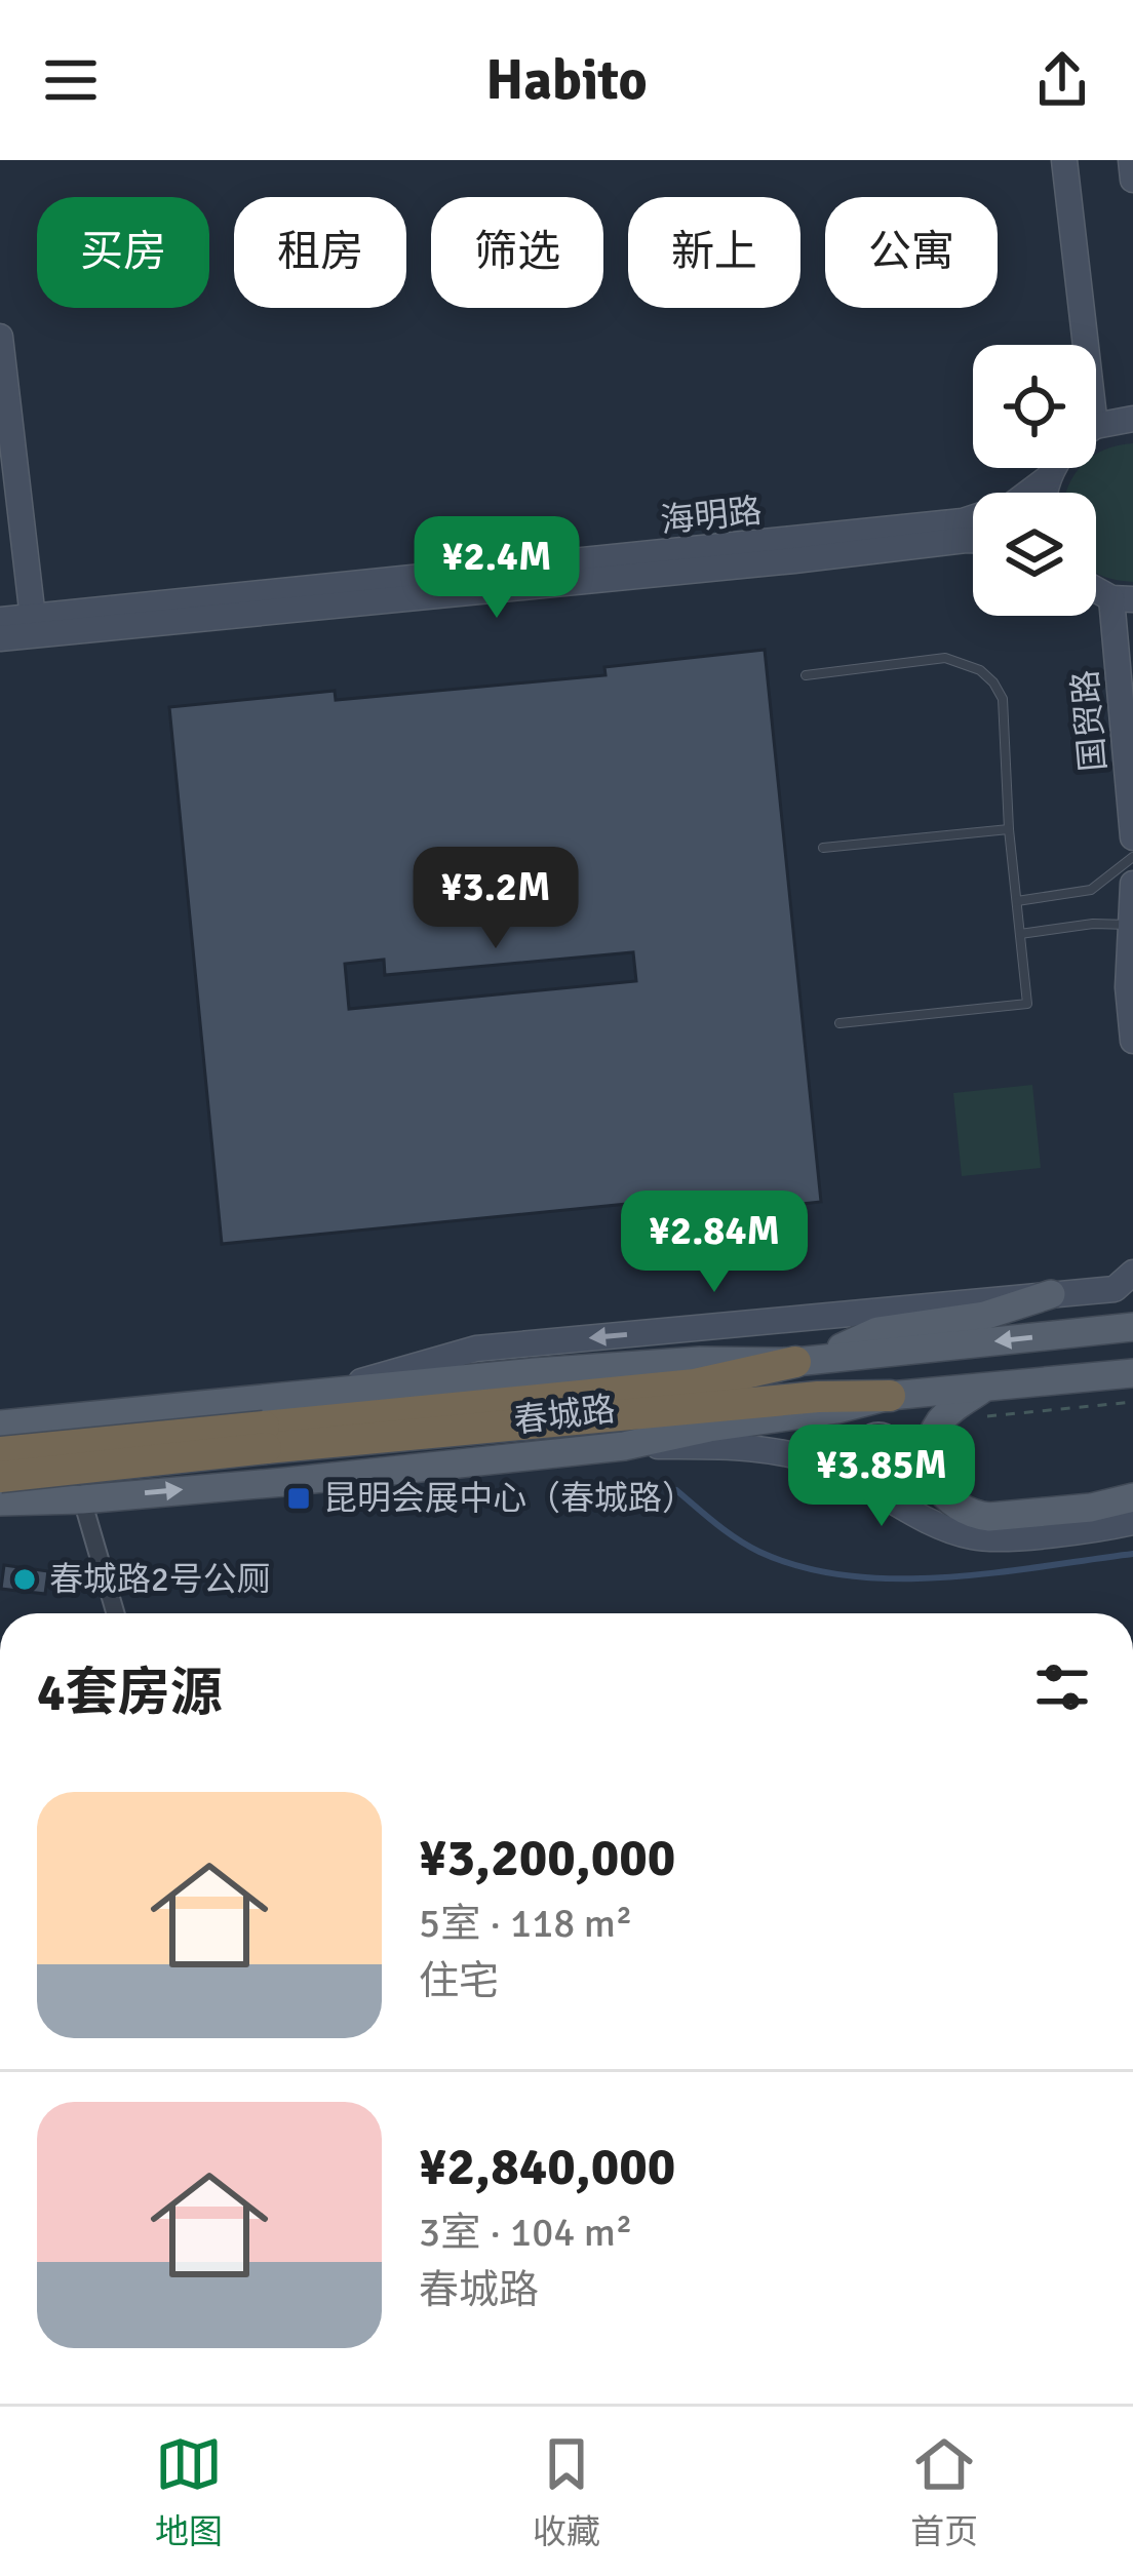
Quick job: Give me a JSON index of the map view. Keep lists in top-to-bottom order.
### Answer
{
  "streets": {
    "main road": ["春城路"],
    "street": ["海明路", "国贸路"]
  },
  "places": {
    "transit": ["昆明会展中心（春城路）"],
    "other": ["春城路2号公厕"]
  },
  "page": {
    "header": "Habito",
    "chip": [
      "买房",
      "租房",
      "筛选",
      "新上",
      "公寓"
    ],
    "price": [
      "¥2.4M",
      "¥3.2M",
      "¥2.84M",
      "¥3.85M"
    ],
    "heading": "4套房源",
    "list": [
      {
        "name": "¥3,200,000",
        "note": "5室 · 118 m² · 住宅"
      },
      {
        "name": "¥2,840,000",
        "note": "3室 · 104 m² · 春城路"
      }
    ],
    "tabs": ["地图", "收藏", "首页"]
  }
}
